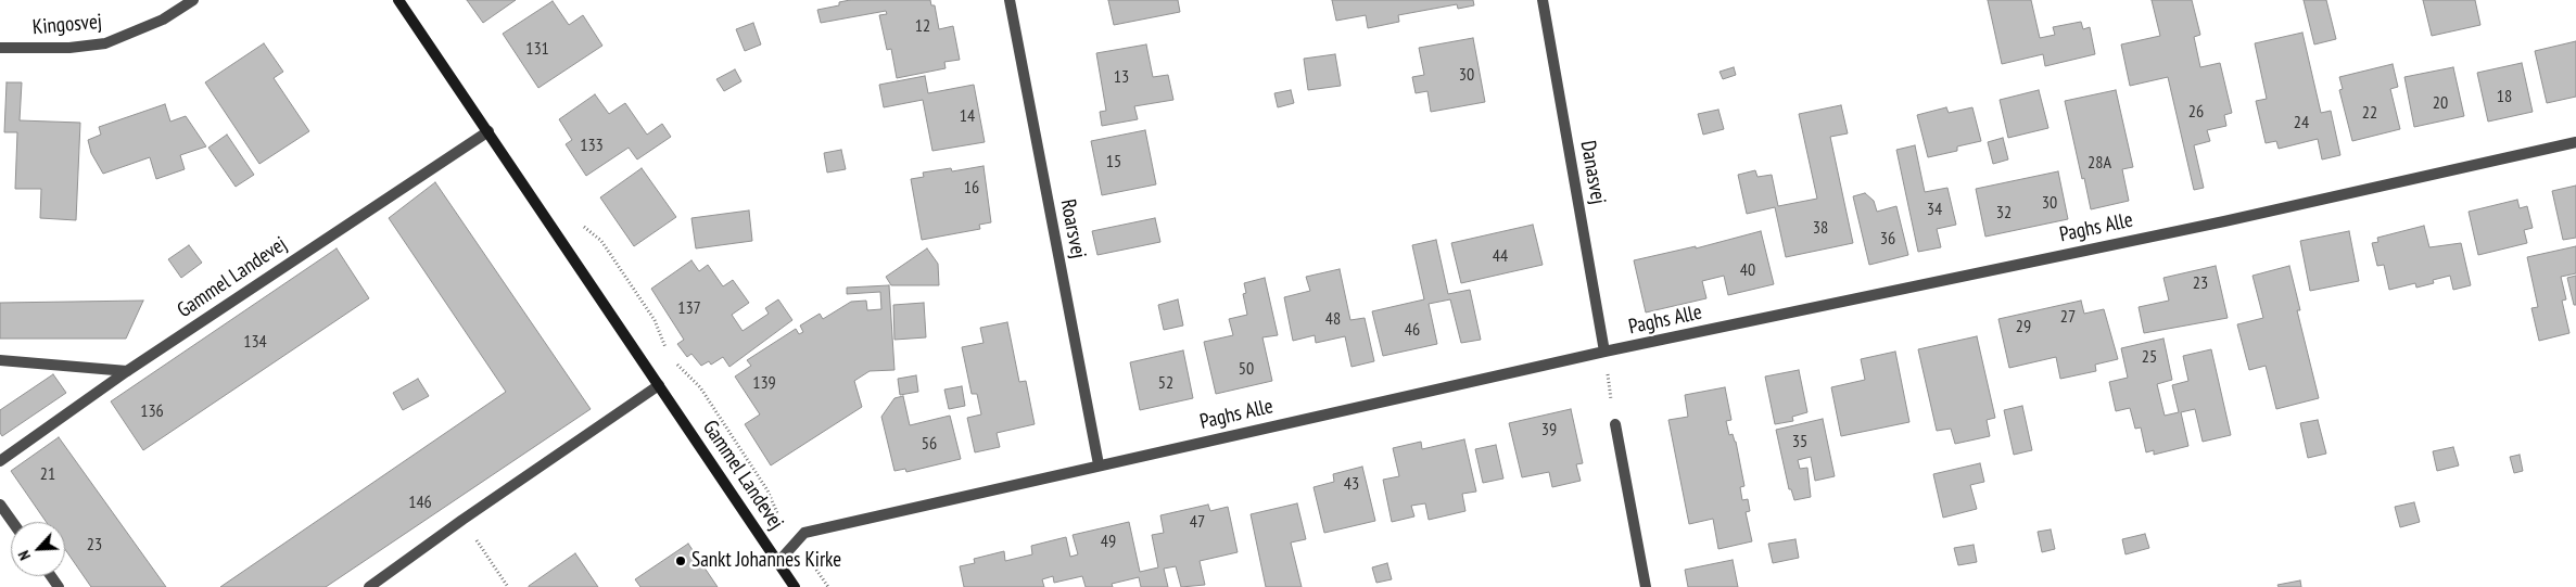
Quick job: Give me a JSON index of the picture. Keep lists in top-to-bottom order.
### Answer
{
  "streets": {
    "street": [
      "Kingosvej",
      "Danasvej",
      "Paghs Alle",
      "Roarsvej",
      "Gammel Landevej"
    ]
  },
  "crossings": [
    ["Danasvej", "Paghs Alle"],
    ["Paghs Alle", "Roarsvej"],
    ["Paghs Alle", "Gammel Landevej"]
  ],
  "places": ["Sankt Johannes Kirke"],
  "house_numbers": [
    "12",
    "131",
    "30",
    "13",
    "18",
    "20",
    "26",
    "22",
    "14",
    "24",
    "133",
    "15",
    "28A",
    "16",
    "30",
    "34",
    "32",
    "38",
    "36",
    "44",
    "40",
    "23",
    "137",
    "27",
    "48",
    "29",
    "46",
    "134",
    "25",
    "50",
    "139",
    "52",
    "136",
    "39",
    "35",
    "56",
    "21",
    "43",
    "146",
    "47",
    "49",
    "23"
  ],
  "north": "bottom left"
}
